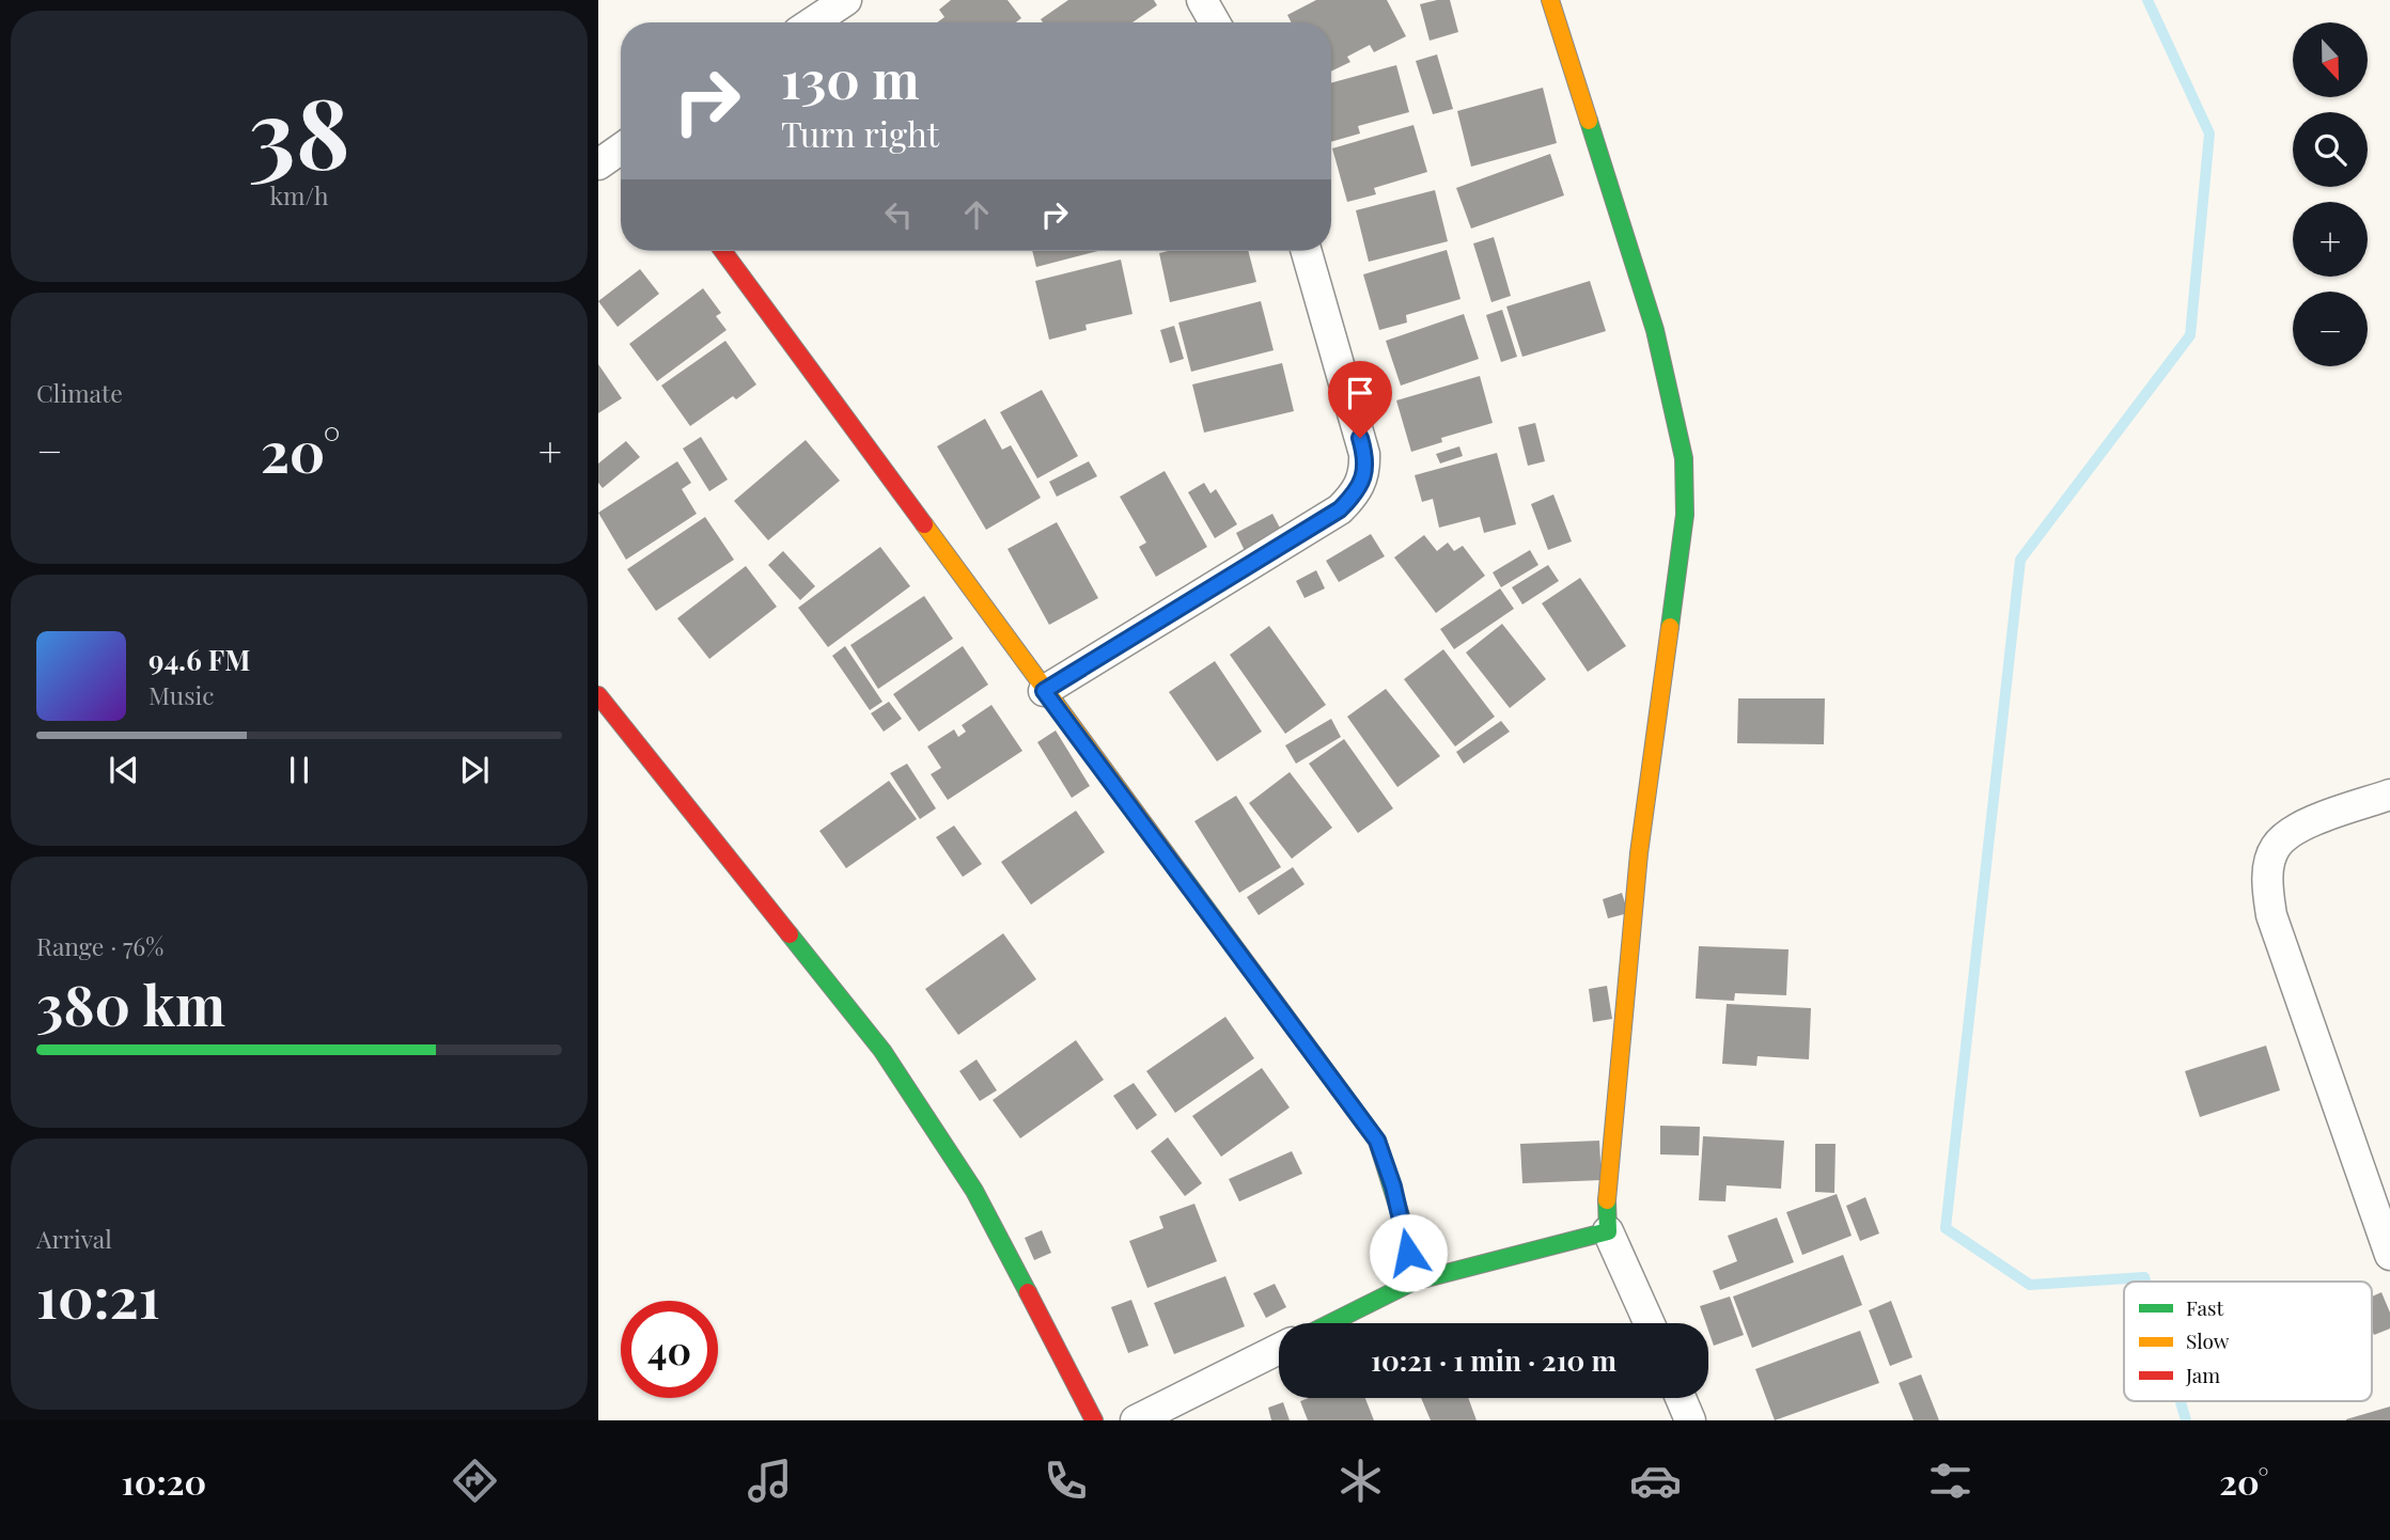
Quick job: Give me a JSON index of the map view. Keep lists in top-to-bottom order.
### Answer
{
  "legend": ["Fast", "Slow", "Jam"],
  "north": "bottom",
  "page": {
    "tile": [
      ["38", "km/h"],
      "Climate",
      ["Range · 76%", "380 km"],
      ["Arrival", "10:21"]
    ],
    "map_buttons": ["+", "−"],
    "turn": ["130 m", "Turn right"],
    "heat": ["−", "20°", "+"],
    "song": ["94.6 FM", "Music"],
    "limit": "40",
    "trip": "10:21 · 1 min · 210 m",
    "tabs": ["10:20", "20°"]
  }
}
